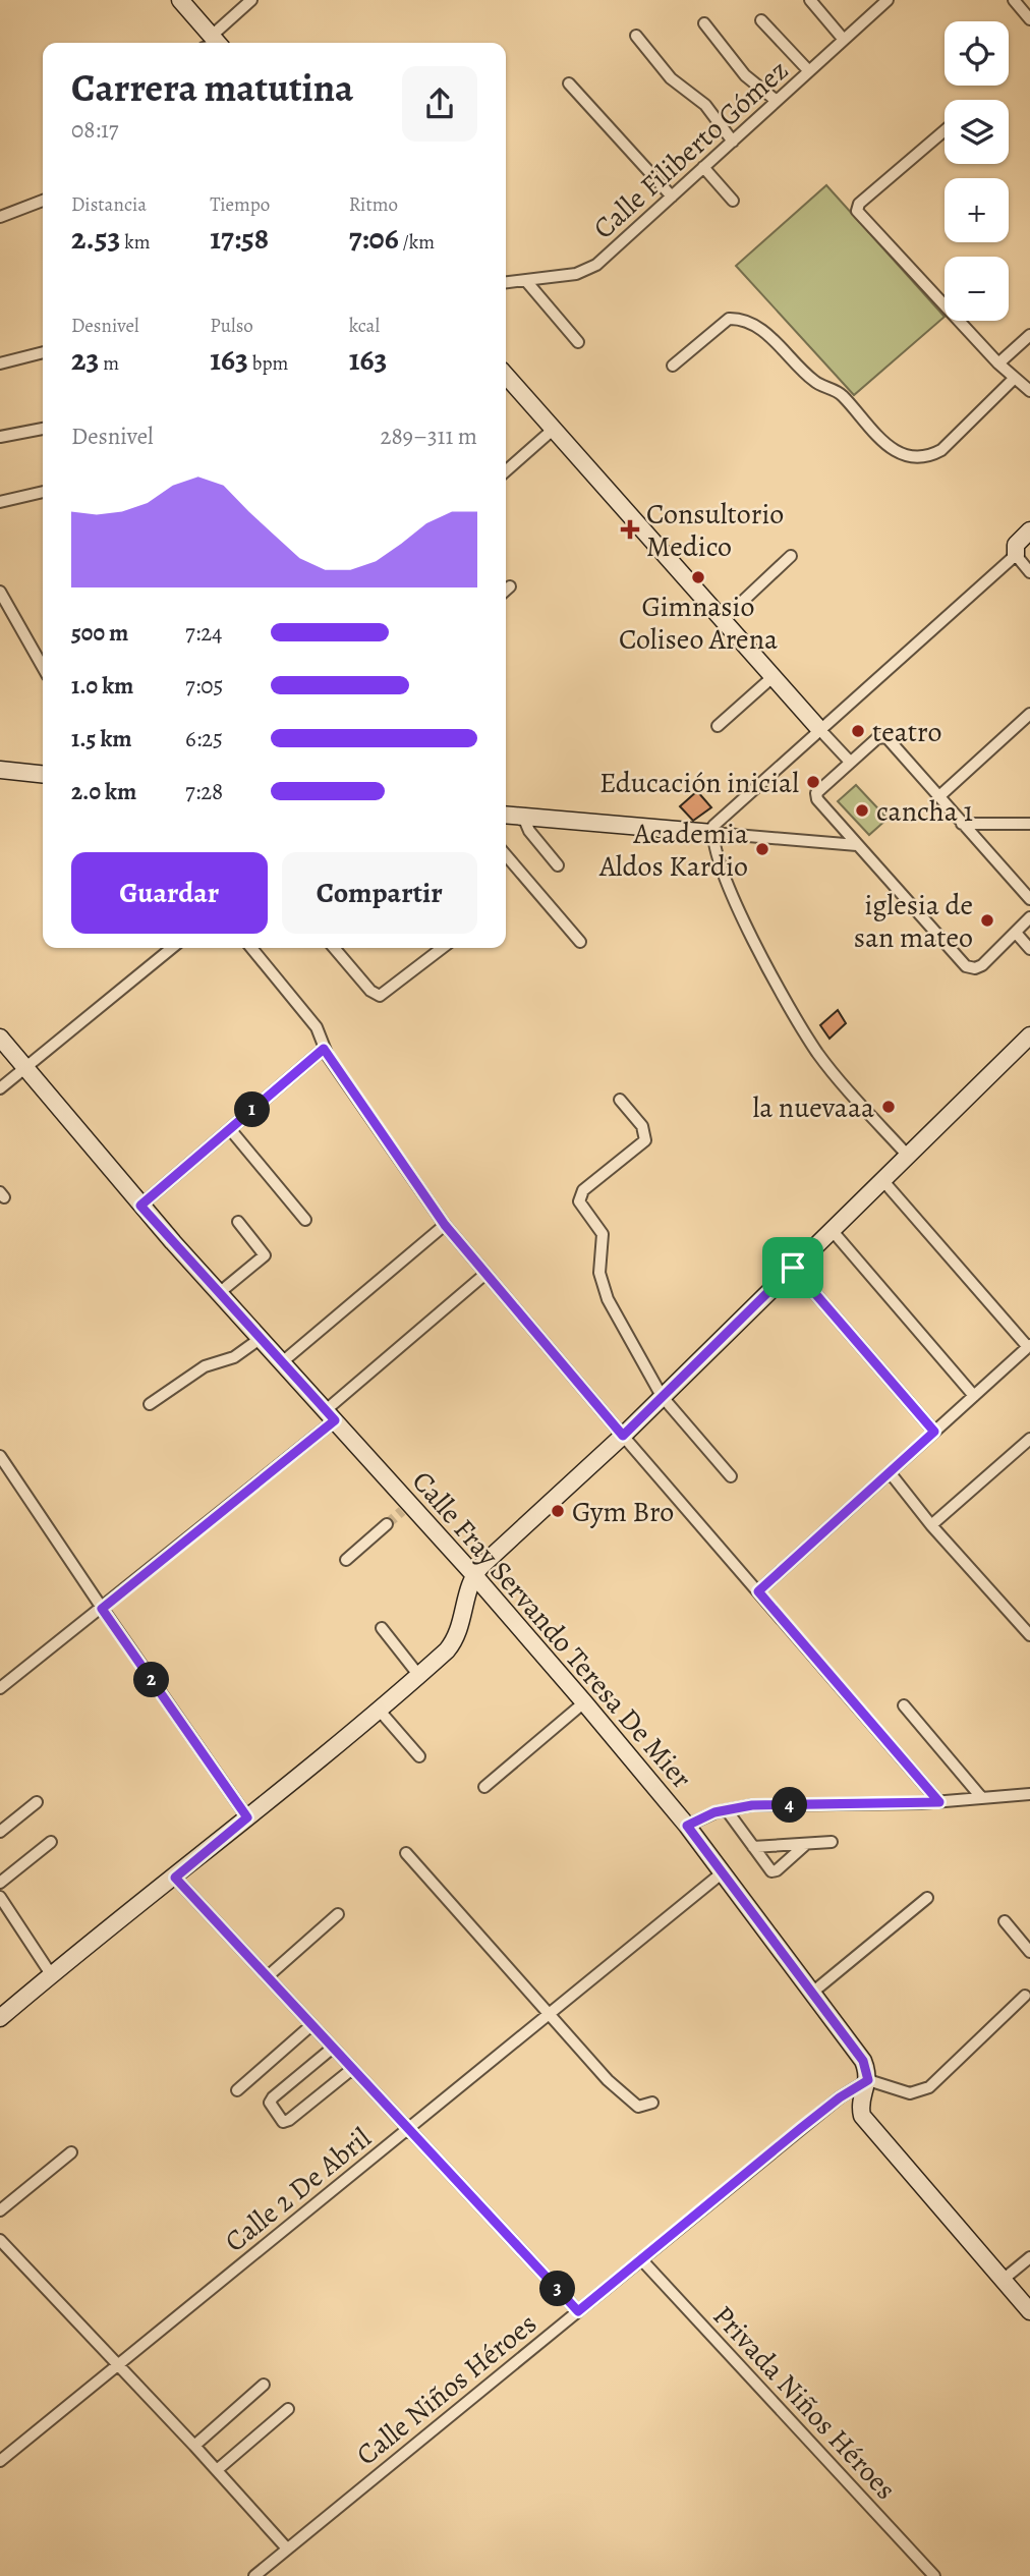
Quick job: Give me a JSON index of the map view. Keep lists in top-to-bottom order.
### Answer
{
  "streets": {
    "main road": ["Calle Fray Servando Teresa De Mier"],
    "street": [
      "Calle Filiberto Gómez",
      "Calle 2 De Abril",
      "Calle Niños Héroes",
      "Privada Niños Héroes"
    ]
  },
  "crossings": [
    ["Calle Fray Servando Teresa De Mier", "Calle 2 De Abril"],
    ["Calle Fray Servando Teresa De Mier", "Calle Niños Héroes"],
    ["Calle Niños Héroes", "Privada Niños Héroes"]
  ],
  "places": {
    "health": ["Consultorio Medico"],
    "other": [
      "Gimnasio Coliseo Arena",
      "teatro",
      "Educación inicial",
      "cancha 1",
      "Academia Aldos Kardio",
      "iglesia de san mateo",
      "la nuevaaa",
      "Gym Bro"
    ]
  },
  "page": {
    "map_buttons": ["+", "−"],
    "heading": ["Carrera matutina", "08:17"],
    "stats": [
      ["Distancia", "2.53 km"],
      ["Tiempo", "17:58"],
      ["Ritmo", "7:06 /km"],
      ["Desnivel", "23 m"],
      ["Pulso", "163 bpm"],
      ["kcal", "163"]
    ],
    "chart": ["Desnivel", "289–311 m"],
    "list": [
      {
        "name": "500 m",
        "note": "7:24"
      },
      {
        "name": "1.0 km",
        "note": "7:05"
      },
      {
        "name": "1.5 km",
        "note": "6:25"
      },
      {
        "name": "2.0 km",
        "note": "7:28"
      }
    ],
    "buttons": ["Guardar", "Compartir"],
    "pins": [
      "1",
      "2",
      "4",
      "3"
    ]
  }
}
